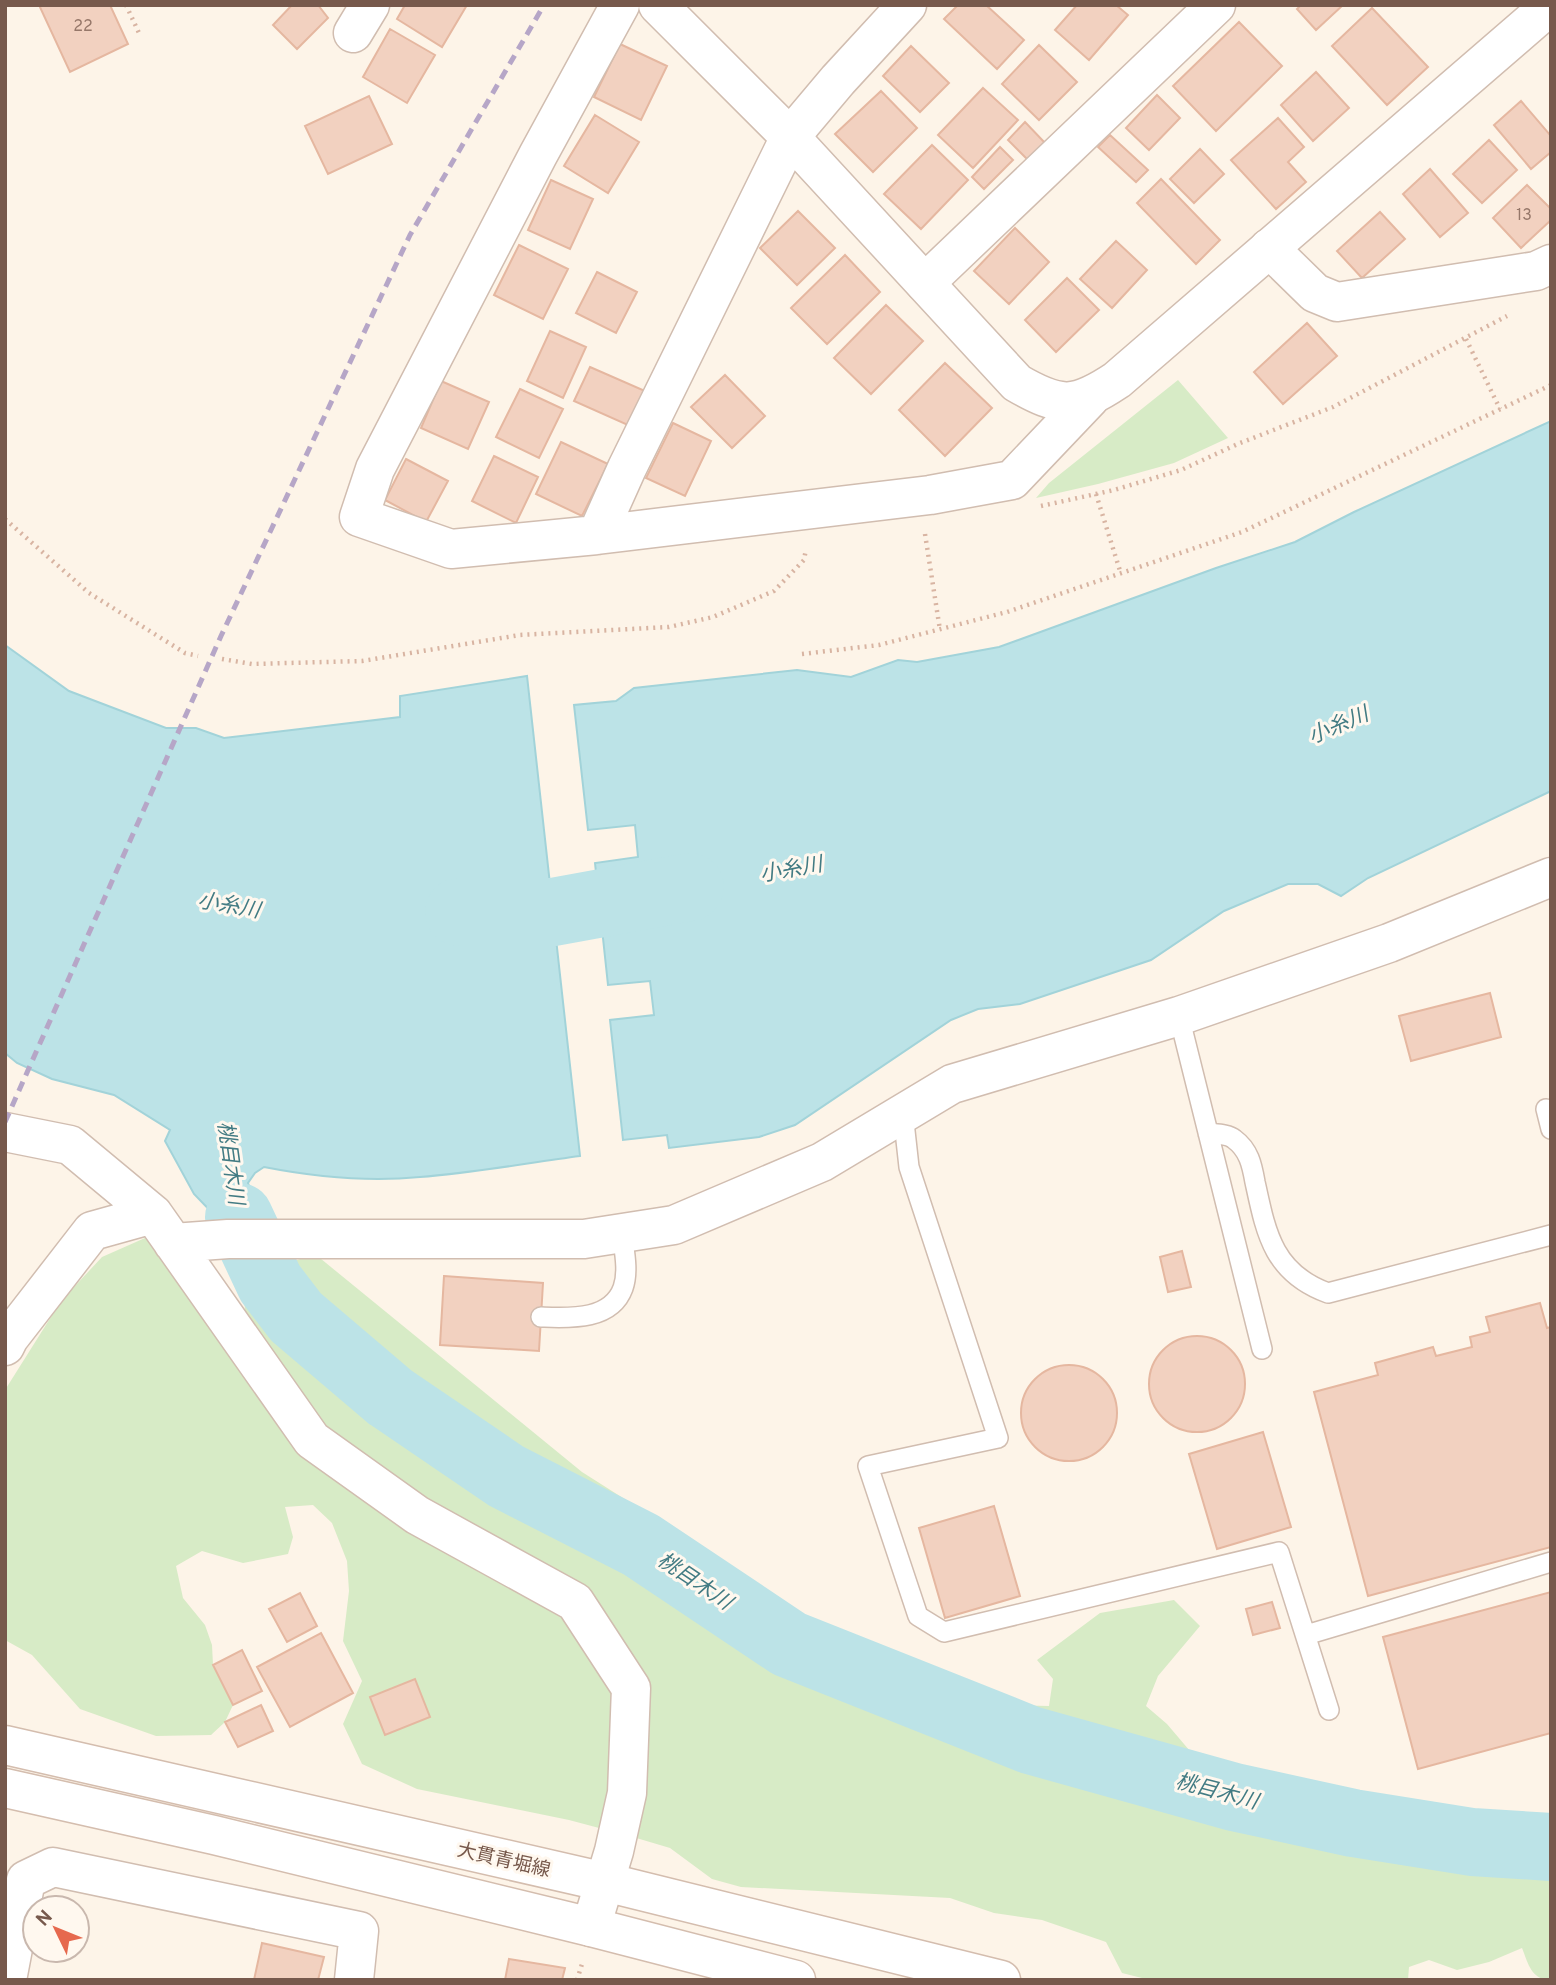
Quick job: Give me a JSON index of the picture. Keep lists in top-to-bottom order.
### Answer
{
  "streets": {
    "street": ["大貫青堀線"]
  },
  "water": ["小糸川", "桃目木川"],
  "house_numbers": ["22", "13"],
  "north": "top left"
}
